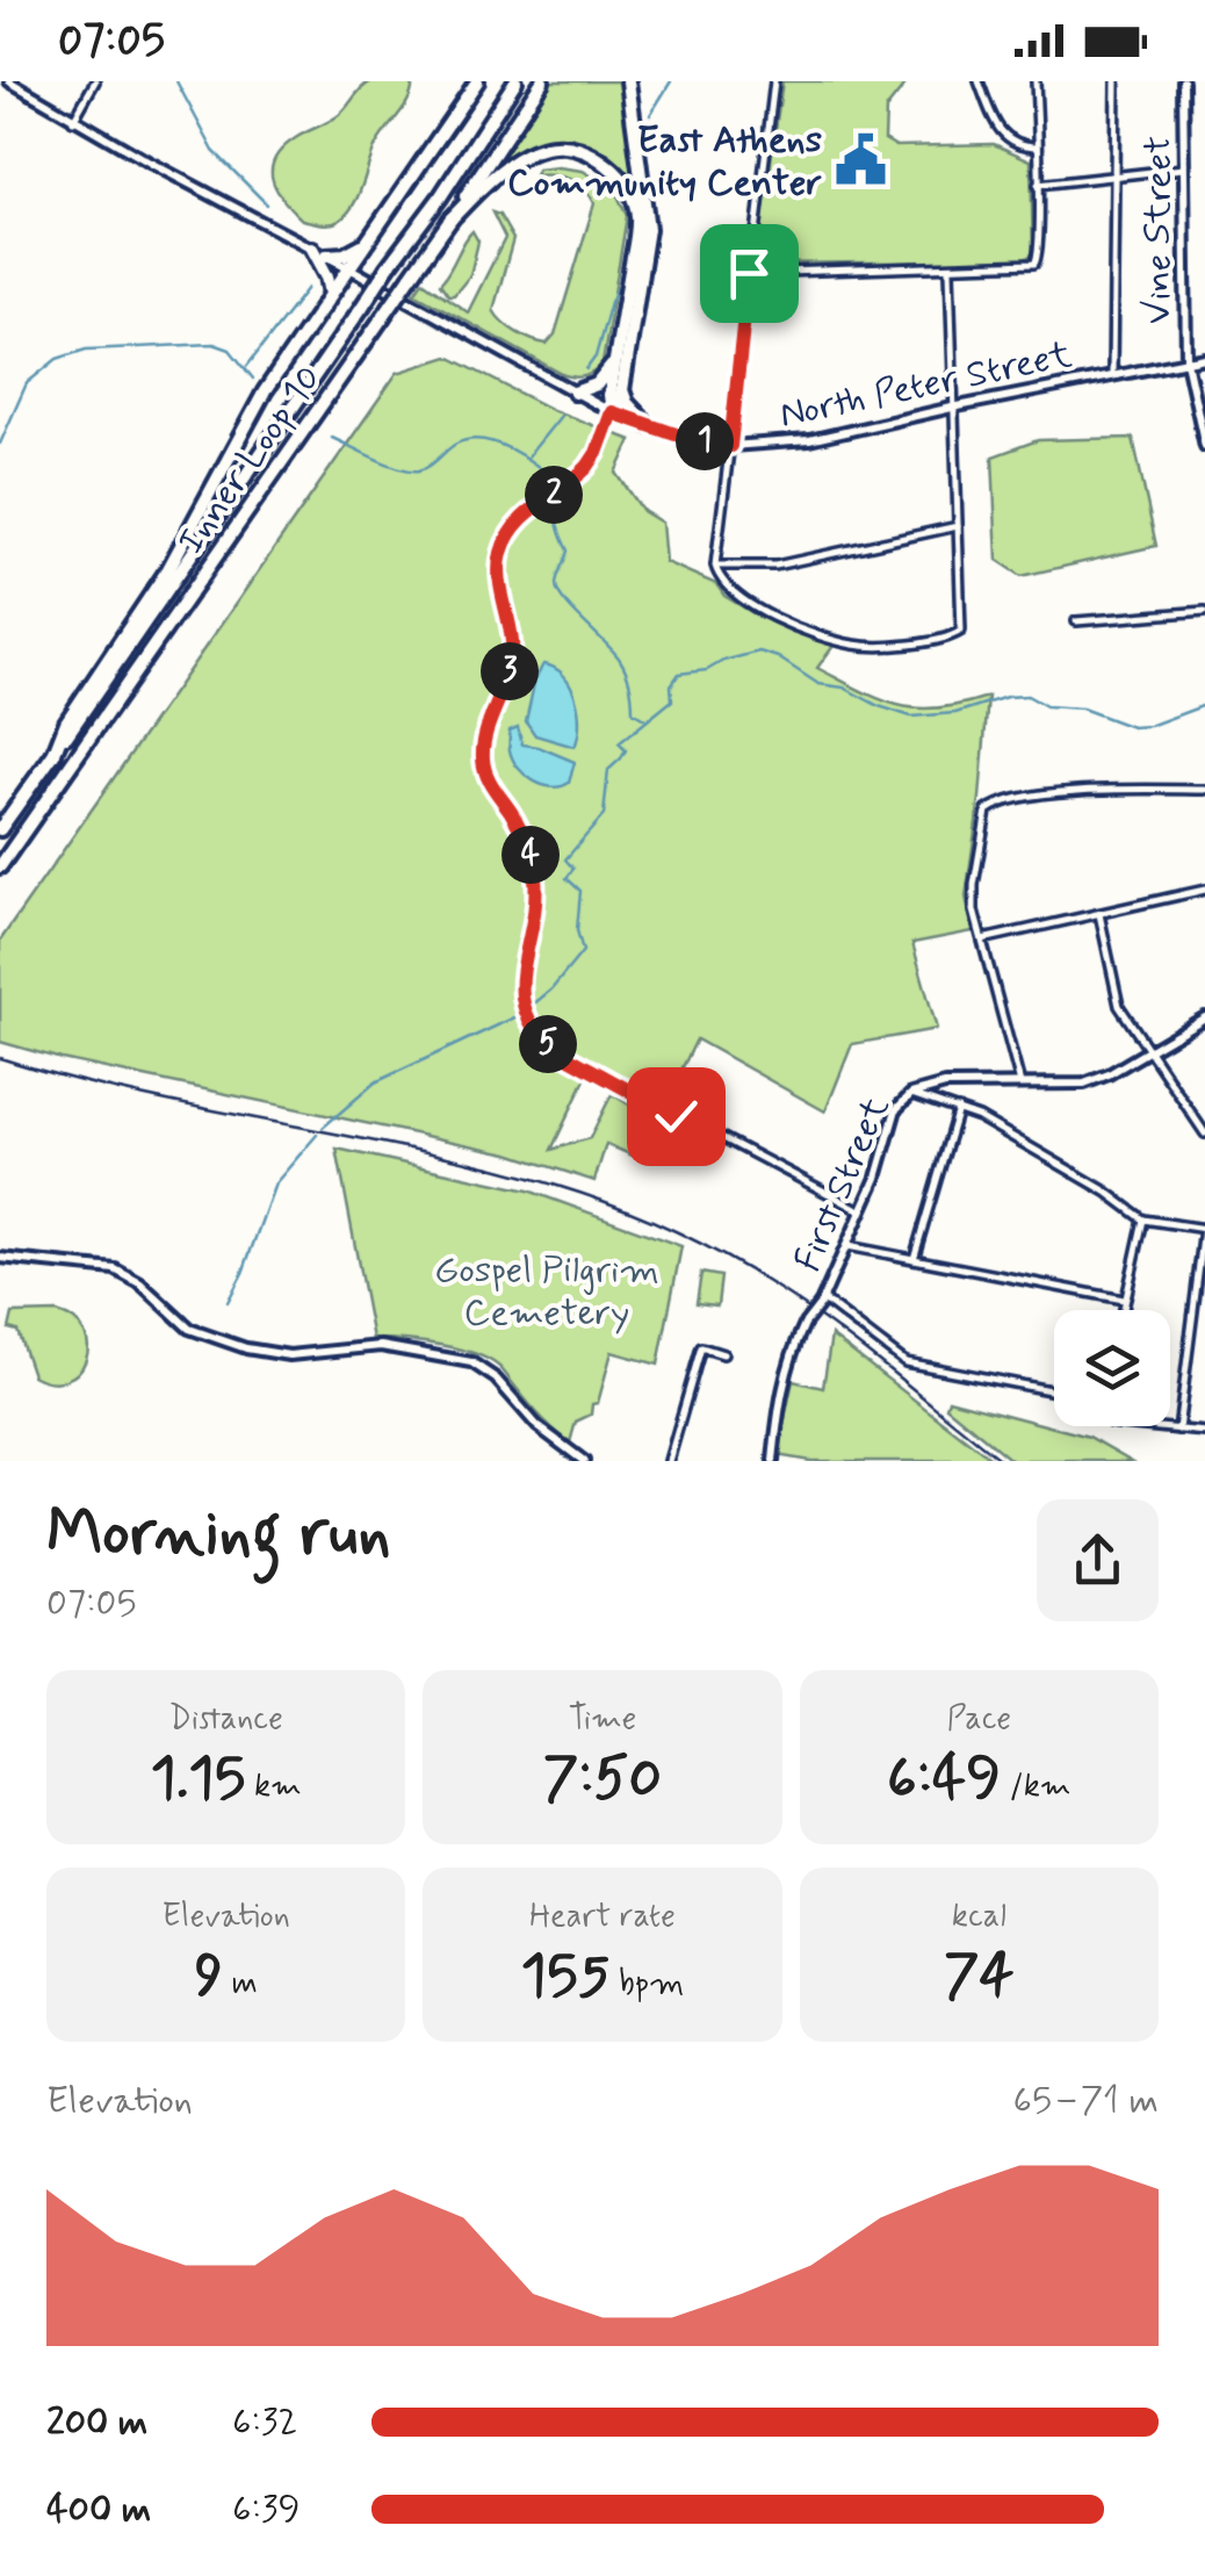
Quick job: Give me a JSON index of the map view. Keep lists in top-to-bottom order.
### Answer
{
  "streets": {
    "highway": ["Inner Loop 10"],
    "street": ["Vine Street", "North Peter Street", "First Street"]
  },
  "crossings": [
    ["Vine Street", "North Peter Street"]
  ],
  "parks": ["Gospel Pilgrim Cemetery"],
  "places": {
    "public building": ["East Athens Community Center"]
  },
  "page": {
    "status": "07:05",
    "pins": [
      "1",
      "2",
      "3",
      "4",
      "5"
    ],
    "heading": ["Morning run", "07:05"],
    "stats": [
      ["Distance", "1.15 km"],
      ["Time", "7:50"],
      ["Pace", "6:49 /km"],
      ["Elevation", "9 m"],
      ["Heart rate", "155 bpm"],
      ["kcal", "74"]
    ],
    "chart": ["Elevation", "65–71 m"],
    "list": [
      {
        "name": "200 m",
        "note": "6:32"
      },
      {
        "name": "400 m",
        "note": "6:39"
      }
    ]
  }
}
